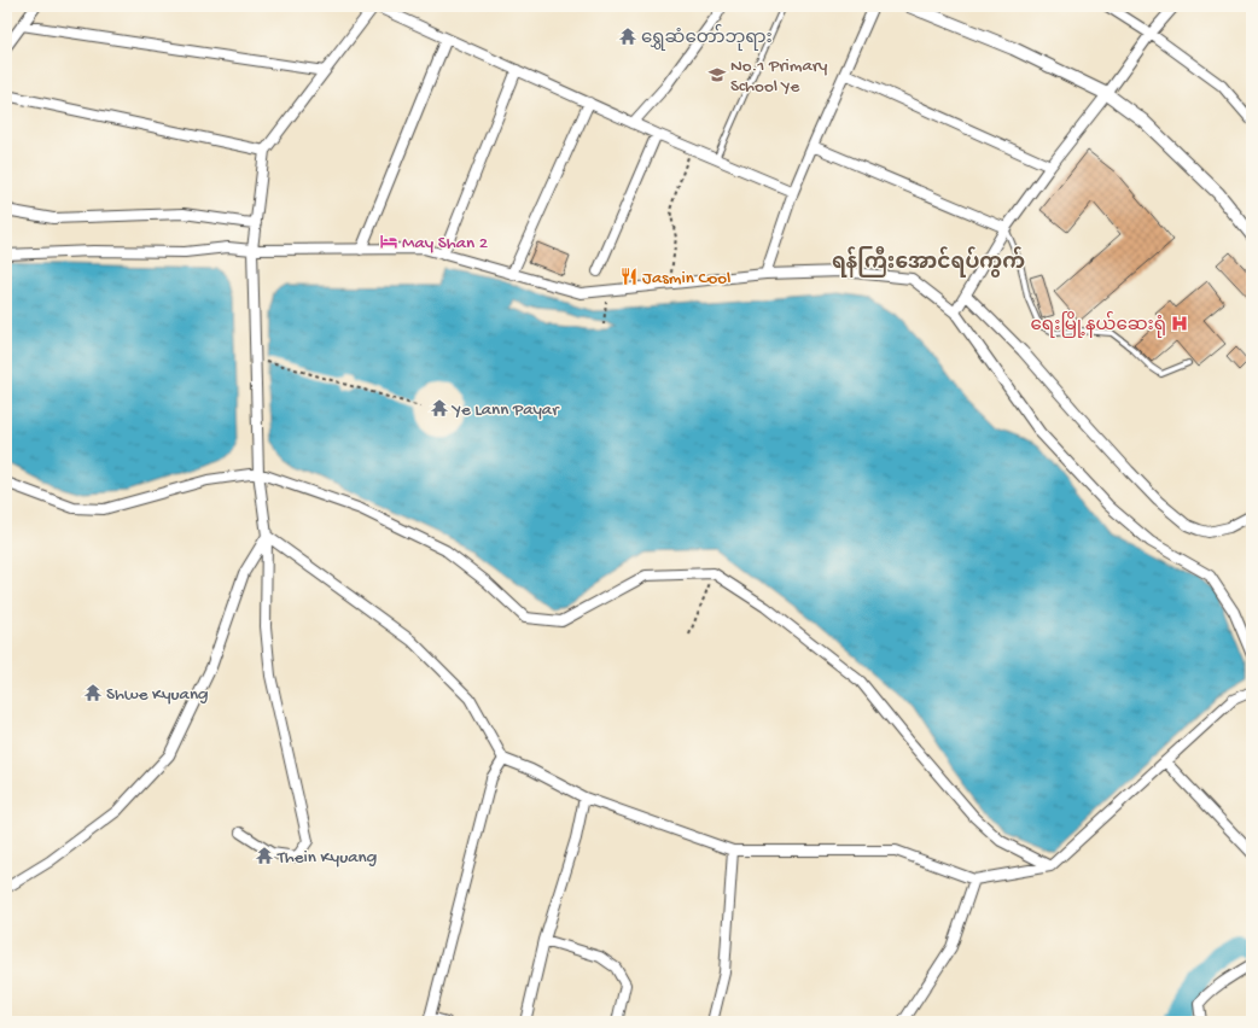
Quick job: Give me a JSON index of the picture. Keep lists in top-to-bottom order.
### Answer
{
  "districts": ["ရန်ကြီးအောင်ရပ်ကွက်"],
  "places": {
    "temple": [
      "ရွှေဆံတော်ဘုရား",
      "Ye Lann Payar",
      "Shwe Kyuang",
      "Thein Kyuang"
    ],
    "school or university": ["No.1 Primary School Ye"],
    "hotel": ["May Shan 2"],
    "restaurant": ["Jasmin Cool"],
    "hospital": ["ရေးမြို့နယ်ဆေးရုံ"]
  }
}
